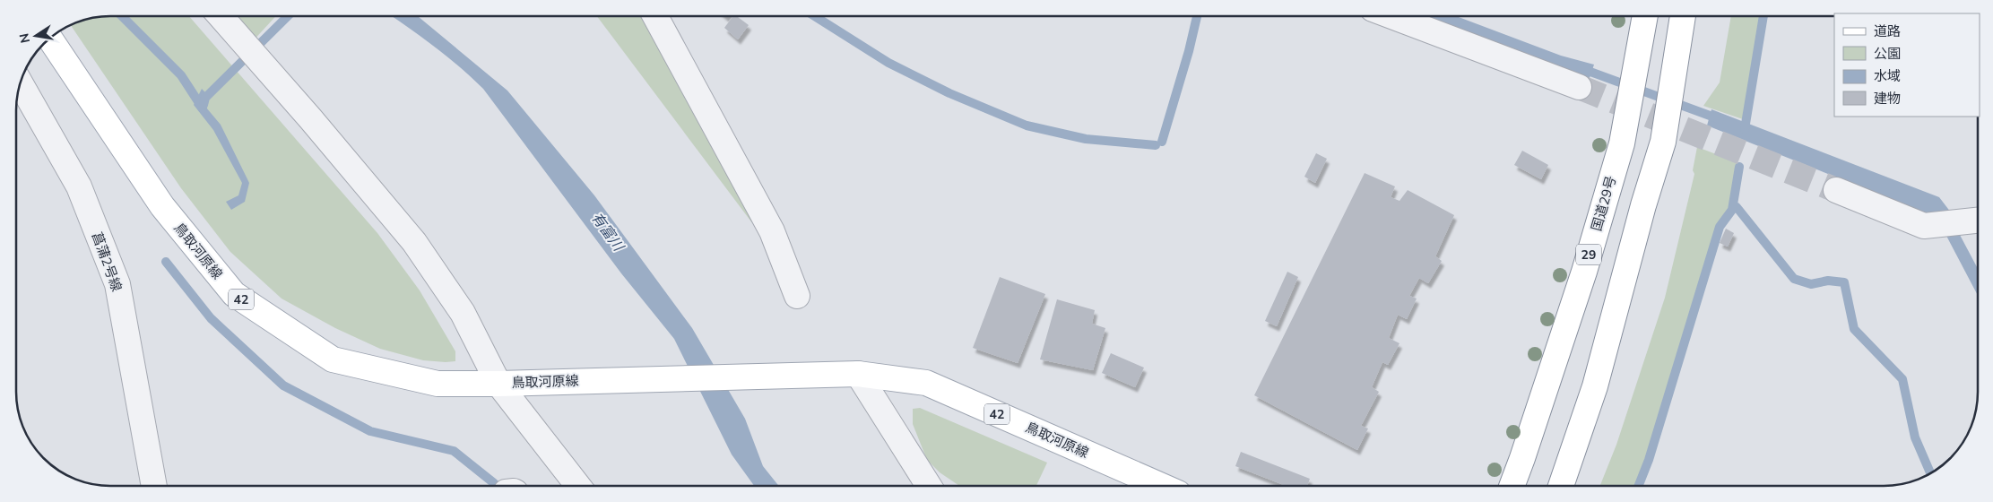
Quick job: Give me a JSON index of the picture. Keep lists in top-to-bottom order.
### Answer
{
  "streets": {
    "main road": [
      "国道29号",
      "鳥取河原線",
      "29",
      "42"
    ],
    "street": ["菖蒲2号線"]
  },
  "water": ["有富川"],
  "legend": [
    "道路",
    "公園",
    "水域",
    "建物"
  ],
  "north": "left"
}
